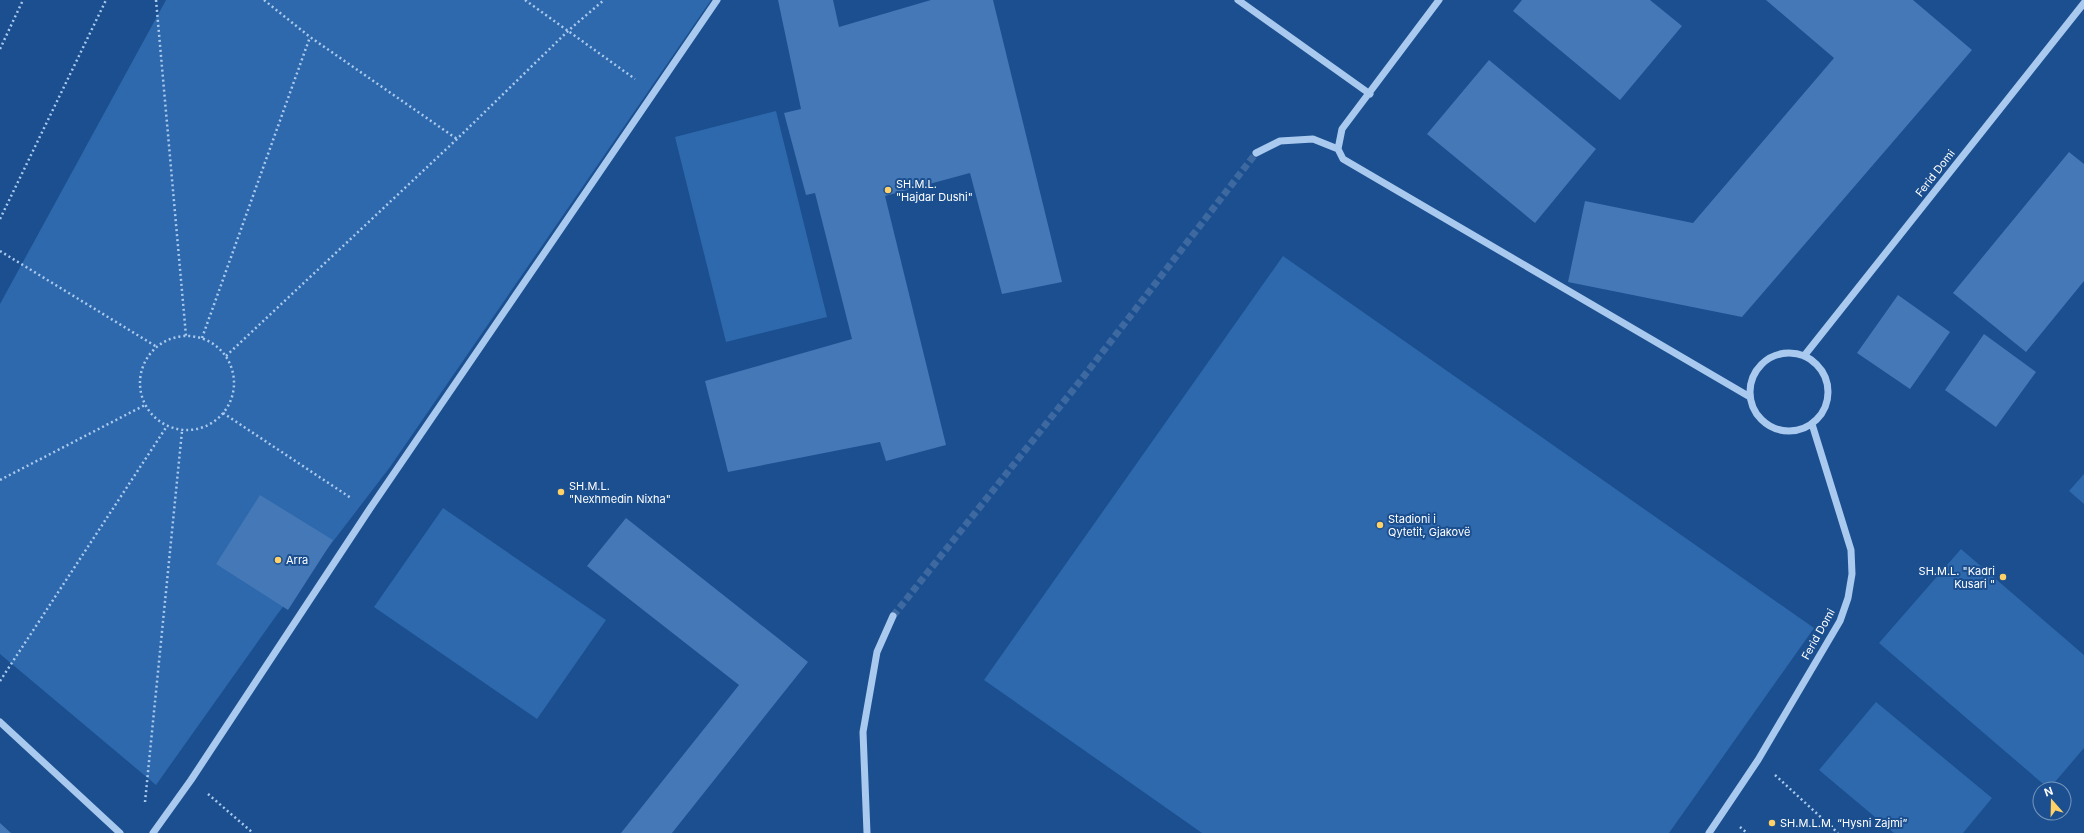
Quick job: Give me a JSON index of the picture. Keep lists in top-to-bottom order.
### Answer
{
  "streets": {
    "street": ["Ferid Domi"]
  },
  "places": [
    "SH.M.L. \"Hajdar Dushi\"",
    "SH.M.L. \"Nexhmedin Nixha\"",
    "Stadioni i Qytetit, Gjakovë",
    "Arra",
    "SH.M.L. \"Kadri Kusari \"",
    "SH.M.L.M. “Hysni Zajmi”"
  ],
  "north": "top"
}
